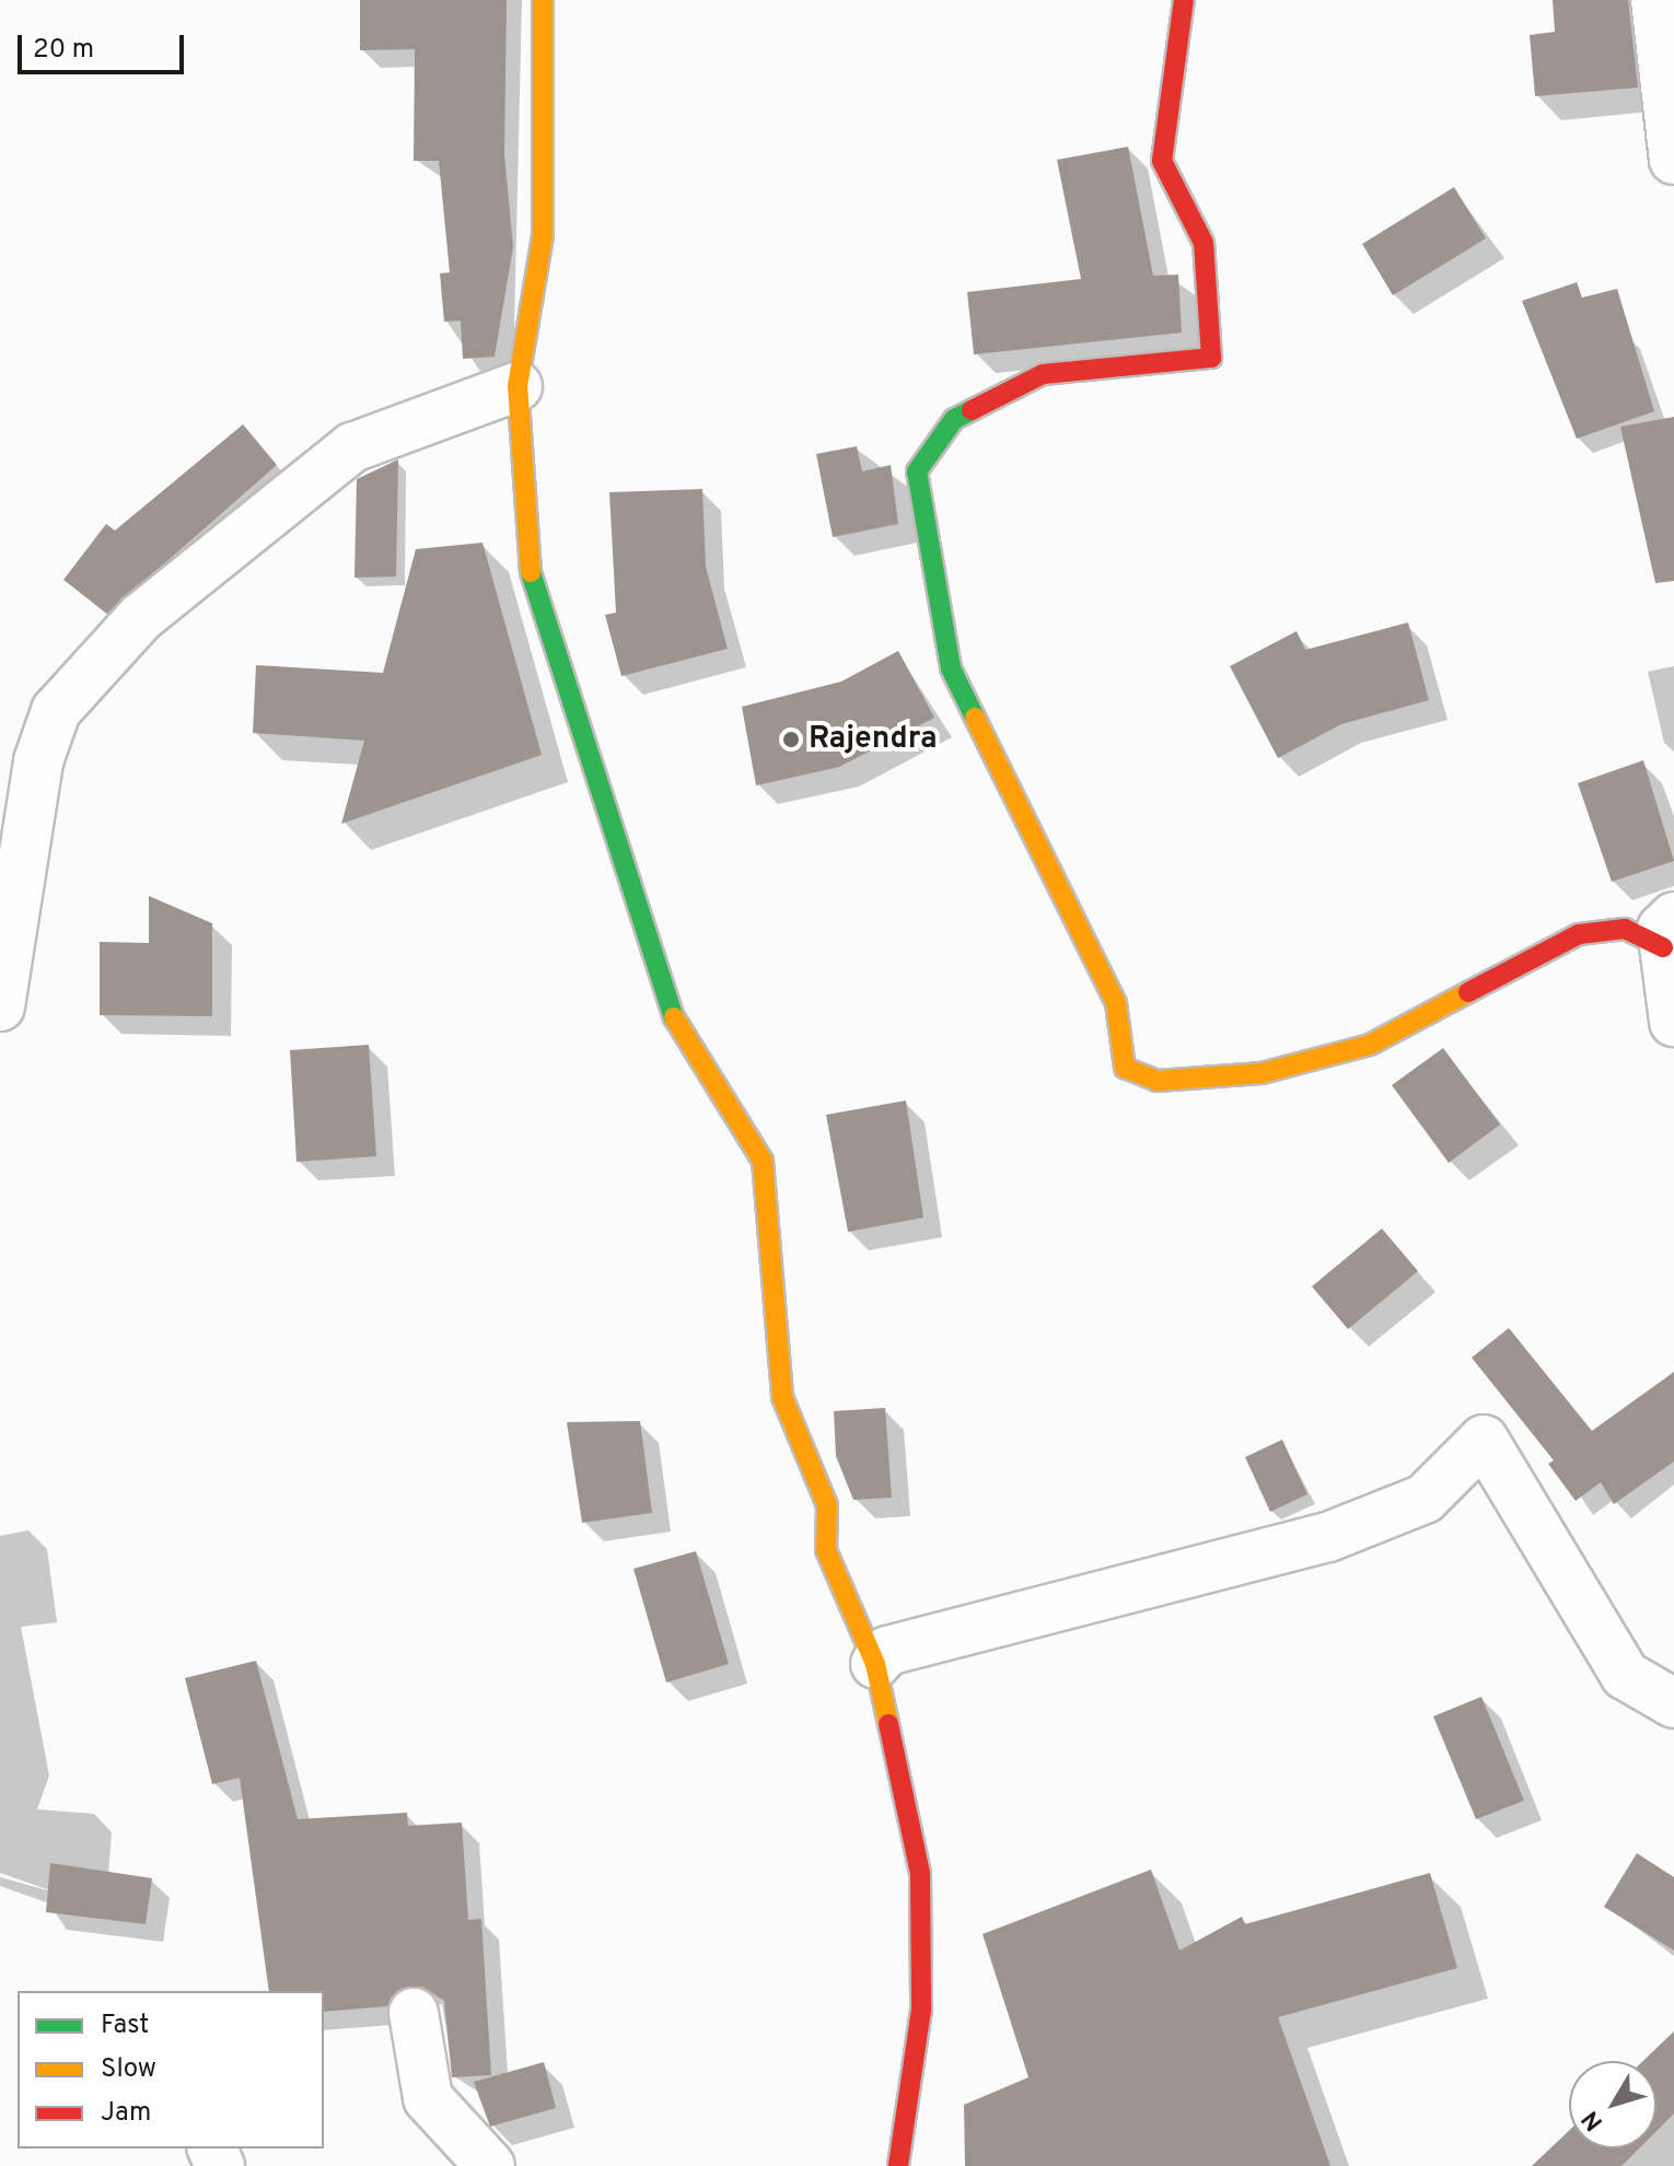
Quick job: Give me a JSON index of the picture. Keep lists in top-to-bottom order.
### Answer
{
  "places": ["Rajendra"],
  "legend": ["Fast", "Slow", "Jam"],
  "scale_bar": "20 m",
  "north": "bottom left"
}
